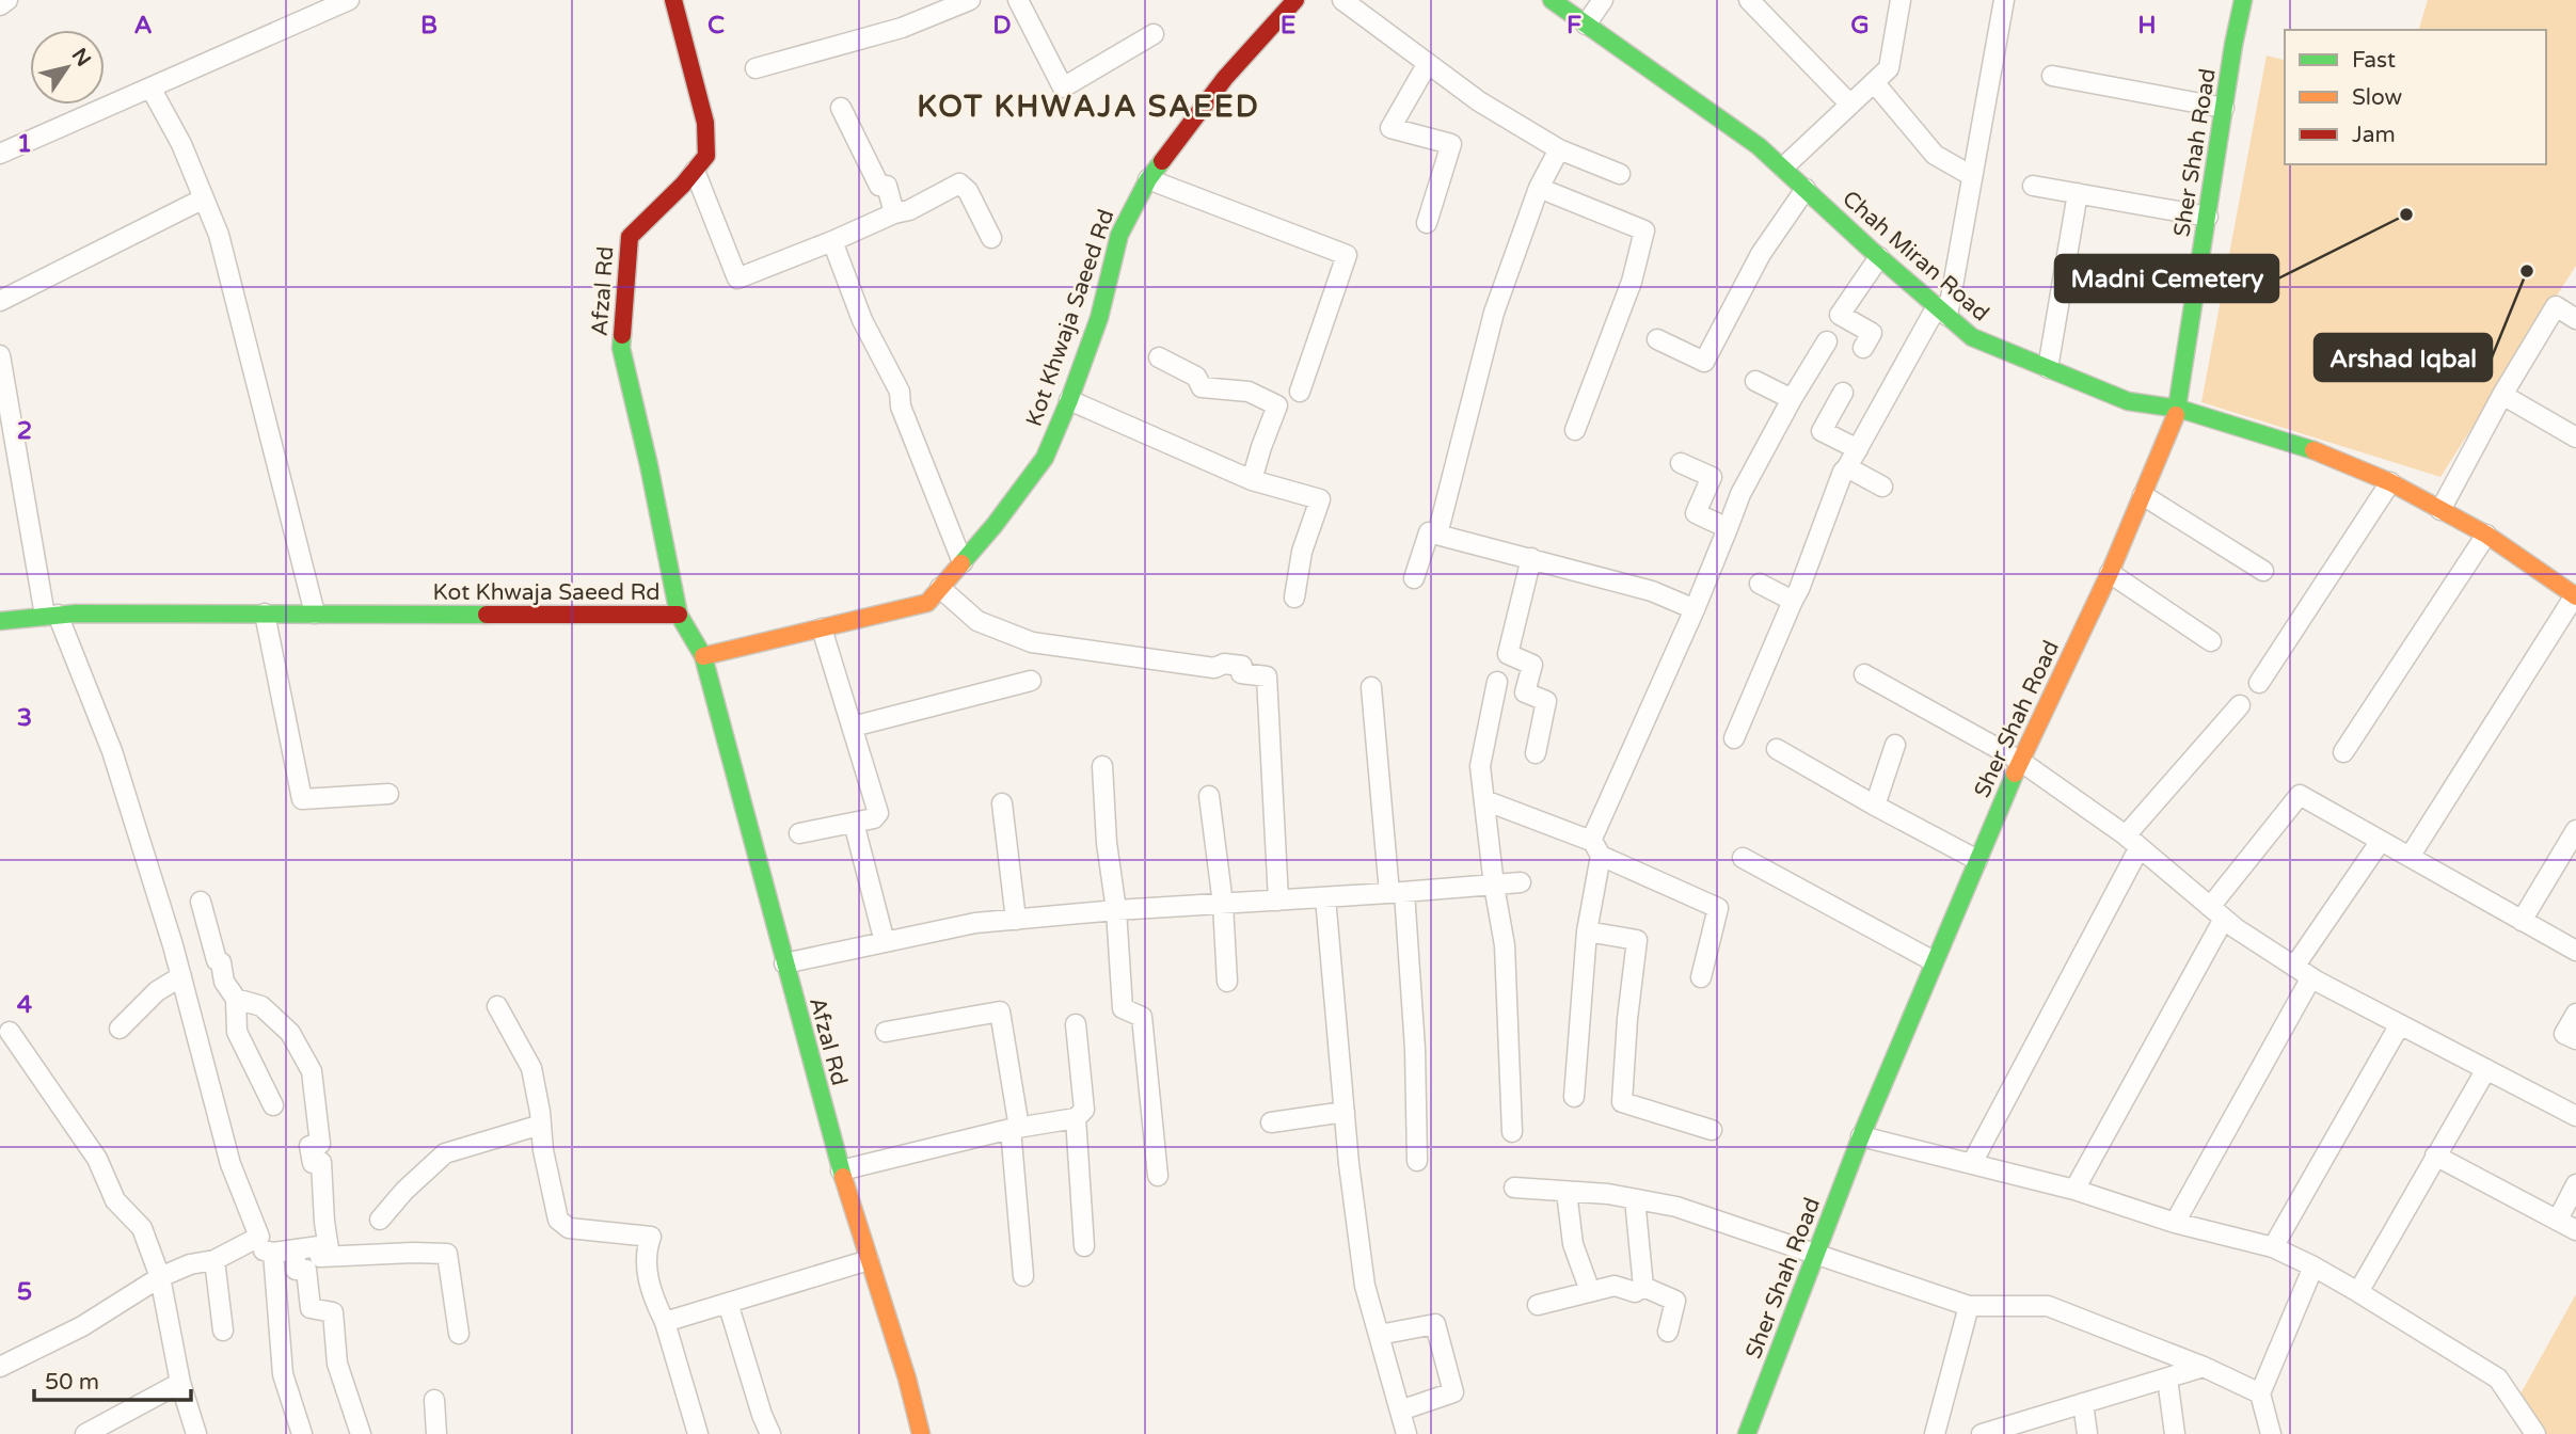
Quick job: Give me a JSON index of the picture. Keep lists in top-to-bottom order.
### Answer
{
  "streets": {
    "street": [
      "Sher Shah Road",
      "Chah Miran Road",
      "Afzal Rd",
      "Kot Khwaja Saeed Rd"
    ]
  },
  "crossings": [
    ["Sher Shah Road", "Chah Miran Road"],
    ["Afzal Rd", "Kot Khwaja Saeed Rd"]
  ],
  "districts": ["KOT KHWAJA SAEED"],
  "places": ["Madni Cemetery", "Arshad Iqbal"],
  "legend": ["Fast", "Slow", "Jam"],
  "scale_bar": "50 m",
  "north": "top right",
  "grid": {
    "columns": [
      "A",
      "B",
      "C",
      "D",
      "E",
      "F",
      "G",
      "H"
    ],
    "rows": [
      "1",
      "2",
      "3",
      "4",
      "5"
    ]
  }
}
